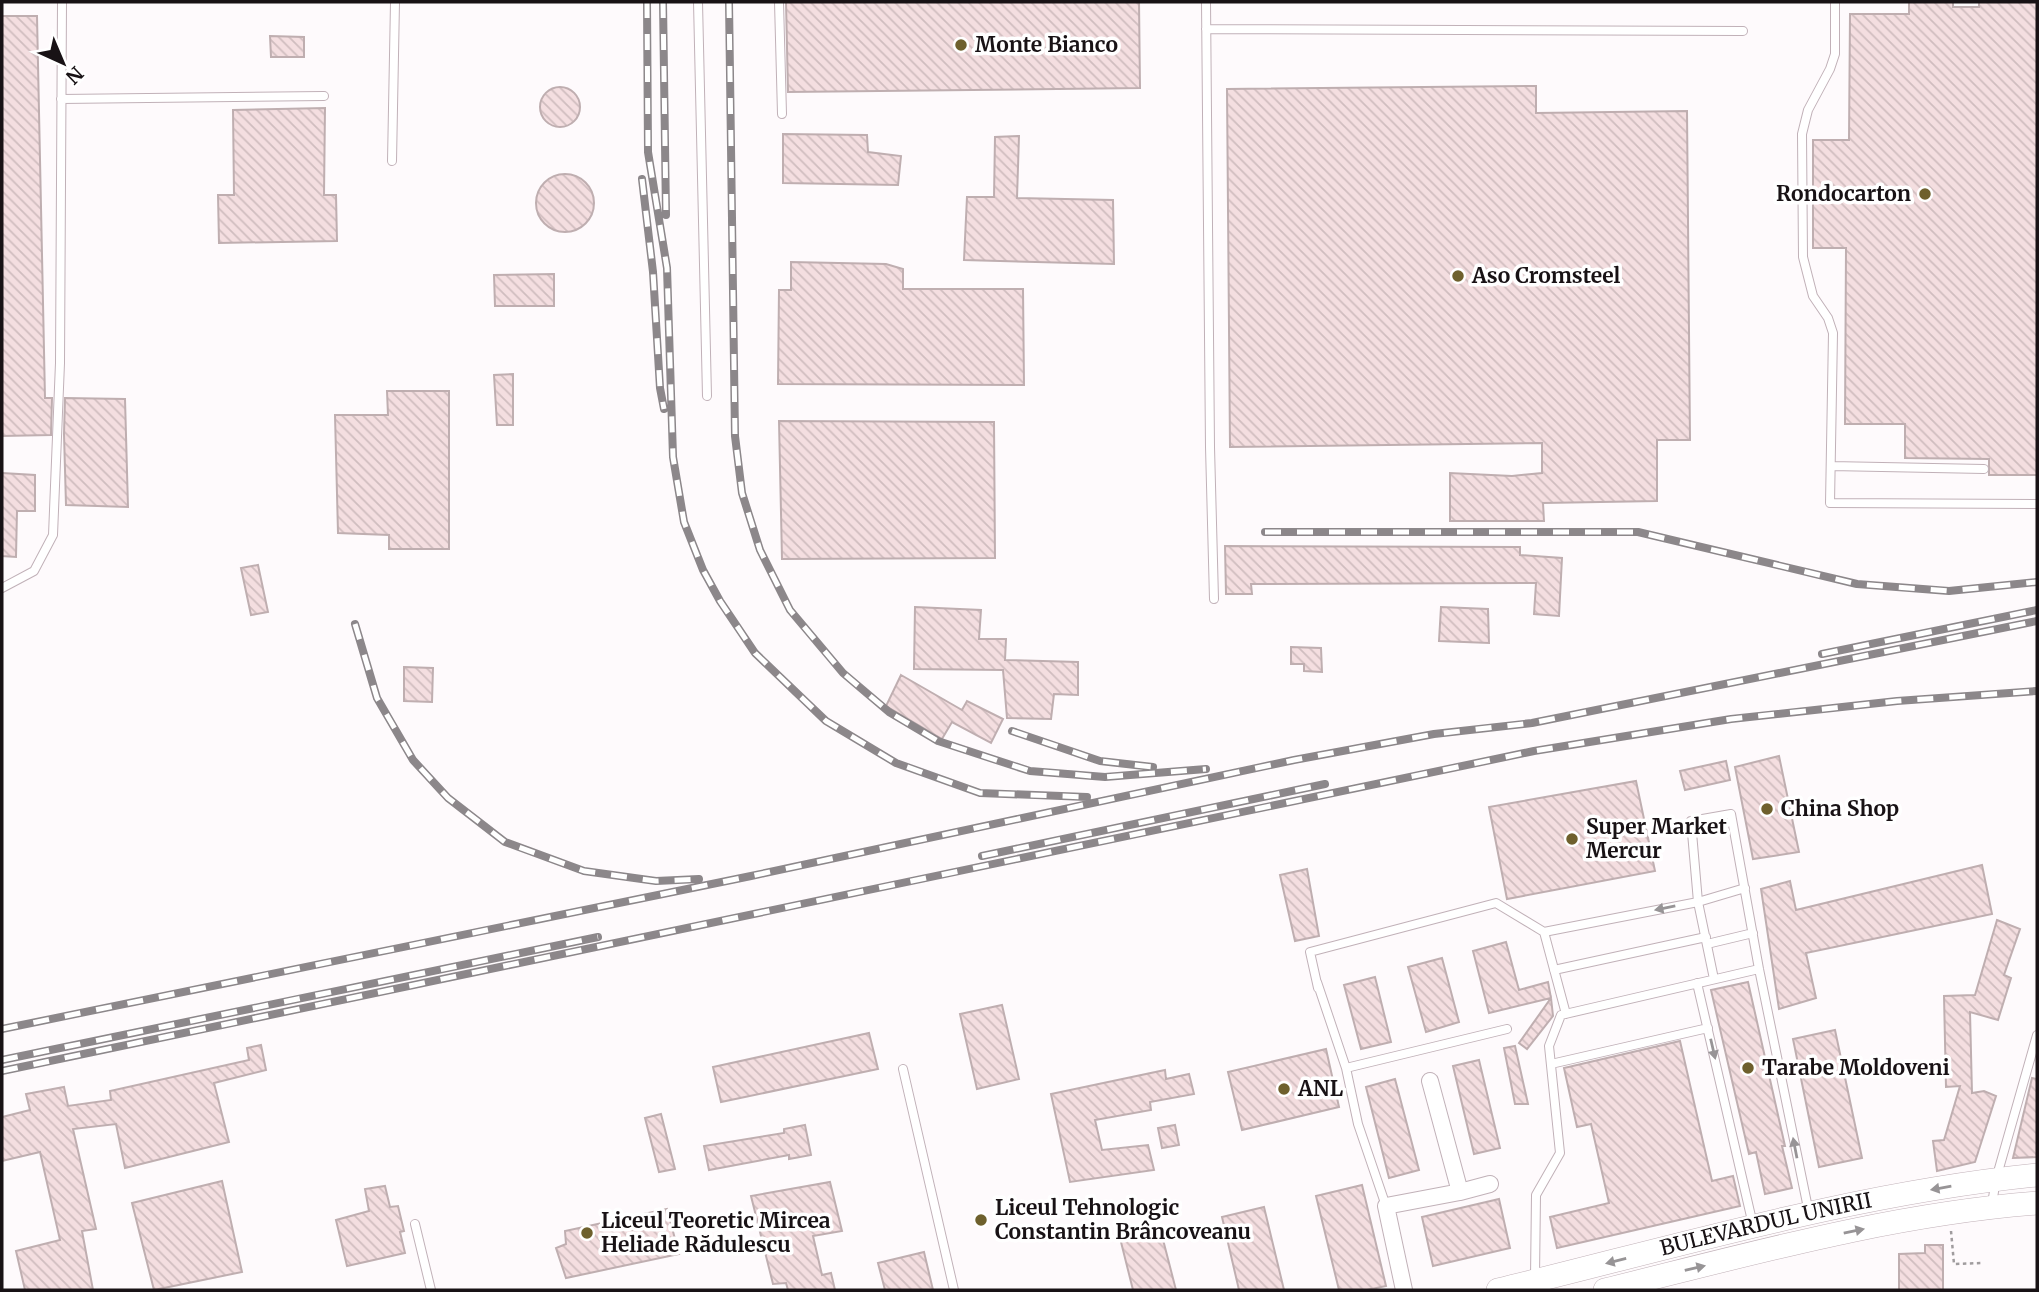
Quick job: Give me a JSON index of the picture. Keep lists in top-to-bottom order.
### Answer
{
  "streets": {
    "main road": ["BULEVARDUL UNIRII"]
  },
  "places": [
    "Monte Bianco",
    "Rondocarton",
    "Aso Cromsteel",
    "China Shop",
    "Super Market Mercur",
    "Tarabe Moldoveni",
    "ANL",
    "Liceul Tehnologic Constantin Brâncoveanu",
    "Liceul Teoretic Mircea Heliade Rădulescu"
  ],
  "north": "bottom right"
}
